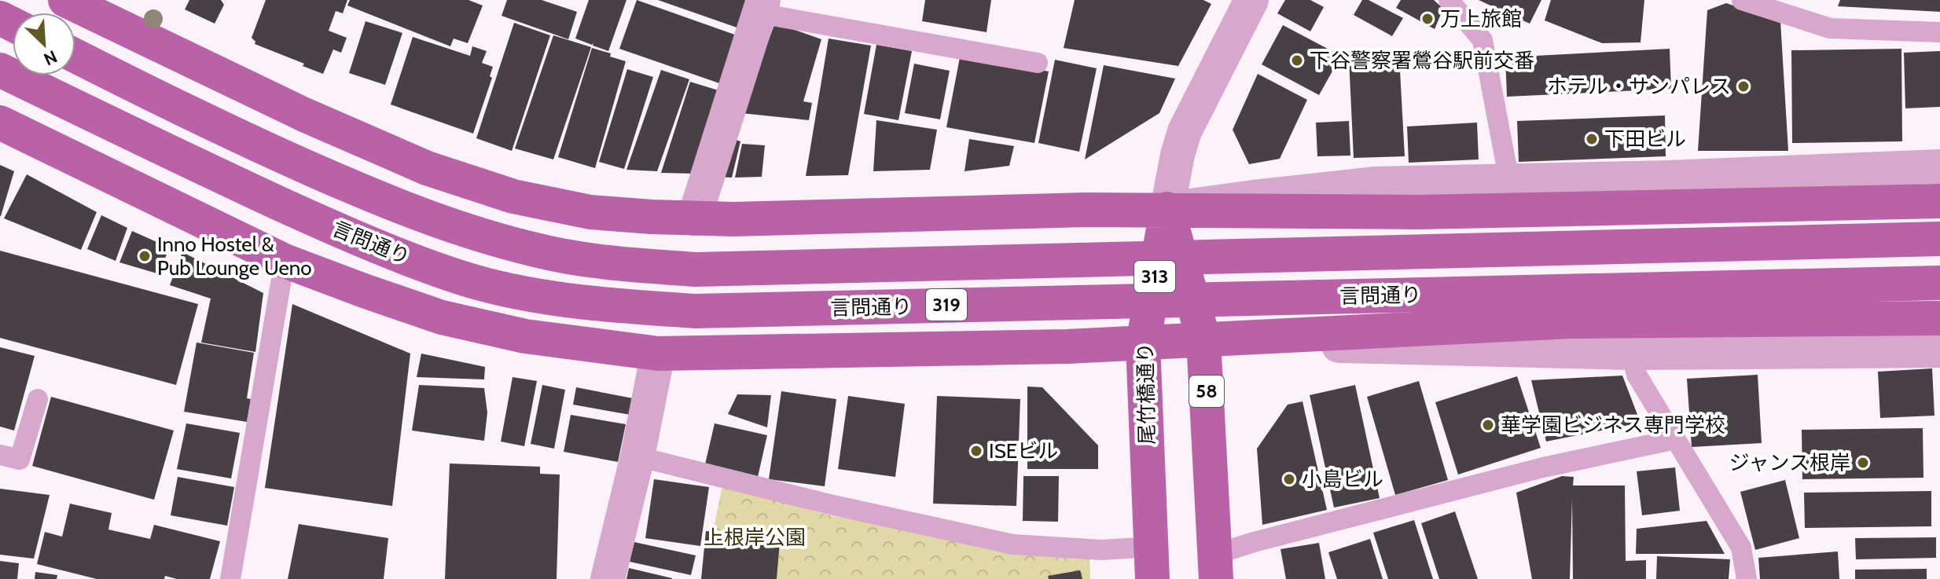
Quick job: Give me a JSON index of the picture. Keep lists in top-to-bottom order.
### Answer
{
  "streets": {
    "main road": [
      "言問通り",
      "313",
      "319",
      "58",
      "尾竹橋通り"
    ]
  },
  "crossings": [
    ["58", "尾竹橋通り"]
  ],
  "parks": ["上根岸公園"],
  "places": [
    "万上旅館",
    "下谷警察署鶯谷駅前交番",
    "ホテル・サンパレス",
    "下田ビル",
    "Inno Hostel & Pub Lounge Ueno",
    "華学園ビジネス専門学校",
    "ISEビル",
    "ジャンス根岸",
    "小島ビル"
  ],
  "north": "bottom right"
}
